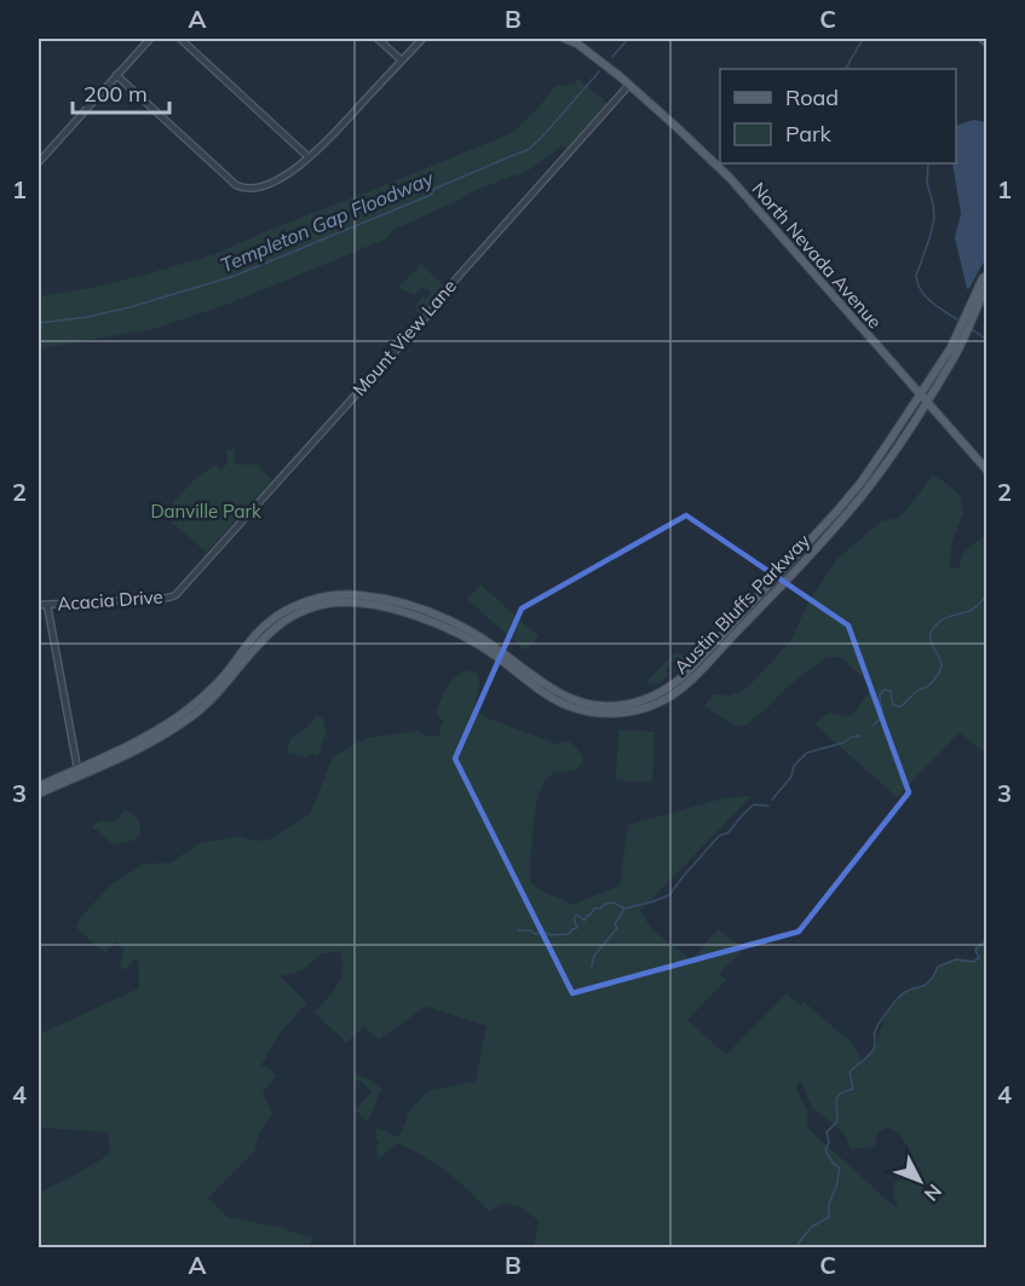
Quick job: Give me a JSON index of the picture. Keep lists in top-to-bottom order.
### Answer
{
  "streets": {
    "main road": ["North Nevada Avenue", "Austin Bluffs Parkway"],
    "street": ["Mount View Lane", "Acacia Drive"]
  },
  "crossings": [
    ["North Nevada Avenue", "Mount View Lane"],
    ["North Nevada Avenue", "Austin Bluffs Parkway"],
    ["Mount View Lane", "Acacia Drive"]
  ],
  "water": ["Templeton Gap Floodway"],
  "parks": ["Danville Park"],
  "legend": ["Road", "Park"],
  "scale_bar": "200 m",
  "north": "bottom right",
  "grid": {
    "columns": ["A", "B", "C"],
    "rows": [
      "1",
      "2",
      "3",
      "4"
    ]
  }
}
